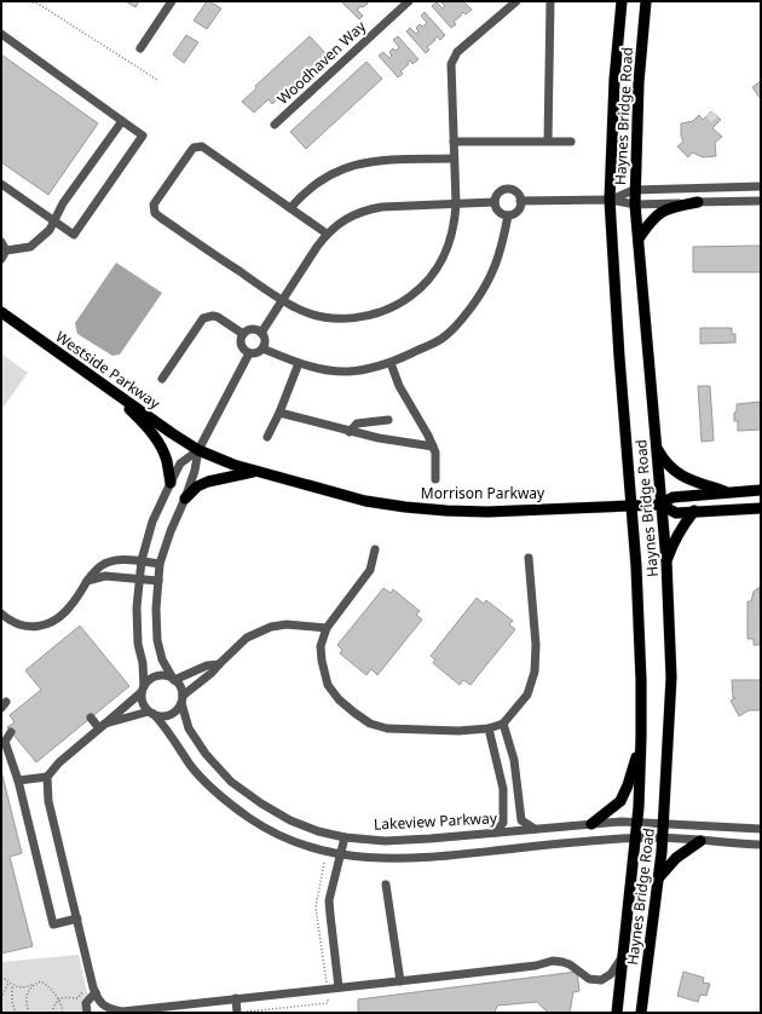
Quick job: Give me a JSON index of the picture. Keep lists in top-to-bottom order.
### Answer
{
  "streets": {
    "main road": ["Haynes Bridge Road", "Westside Parkway", "Morrison Parkway"],
    "street": ["Woodhaven Way", "Lakeview Parkway"]
  },
  "crossings": [
    ["Haynes Bridge Road", "Morrison Parkway"],
    ["Haynes Bridge Road", "Lakeview Parkway"],
    ["Westside Parkway", "Morrison Parkway"]
  ]
}
